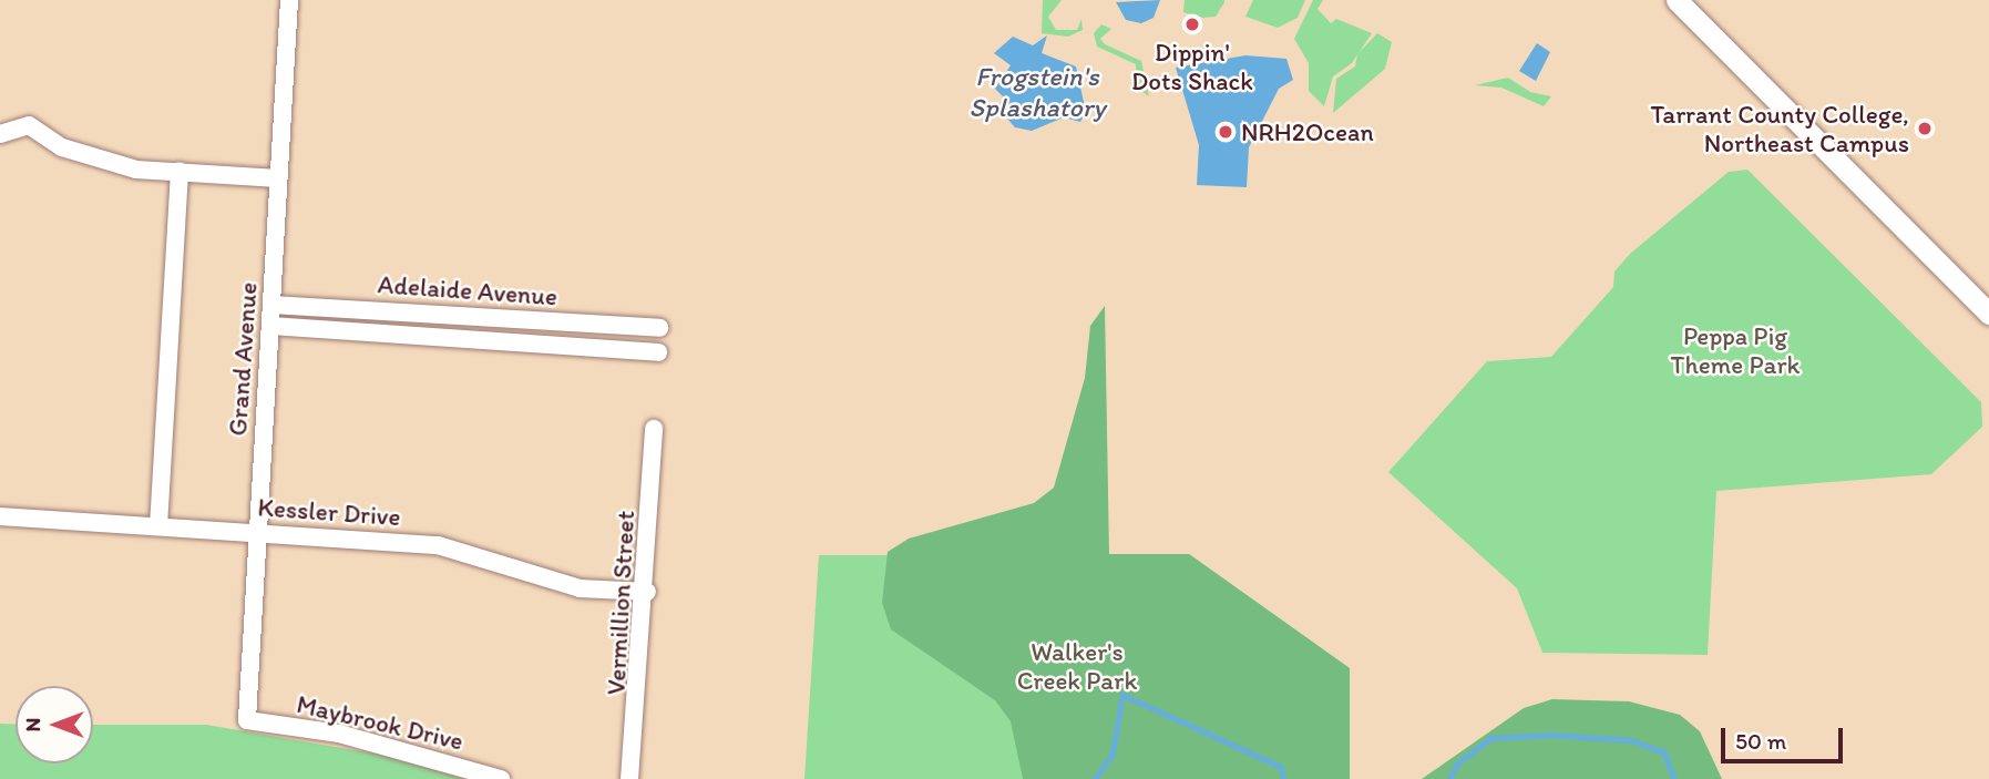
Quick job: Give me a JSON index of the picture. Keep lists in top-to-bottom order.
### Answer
{
  "streets": {
    "street": [
      "Adelaide Avenue",
      "Grand Avenue",
      "Kessler Drive",
      "Vermillion Street",
      "Maybrook Drive"
    ]
  },
  "crossings": [
    ["Adelaide Avenue", "Grand Avenue"],
    ["Grand Avenue", "Kessler Drive"],
    ["Grand Avenue", "Maybrook Drive"],
    ["Kessler Drive", "Vermillion Street"]
  ],
  "water": ["Frogstein's Splashatory"],
  "parks": ["Peppa Pig Theme Park", "Walker's Creek Park"],
  "places": ["Dippin' Dots Shack", "Tarrant County College, Northeast Campus", "NRH2Ocean"],
  "scale_bar": "50 m",
  "north": "left"
}
